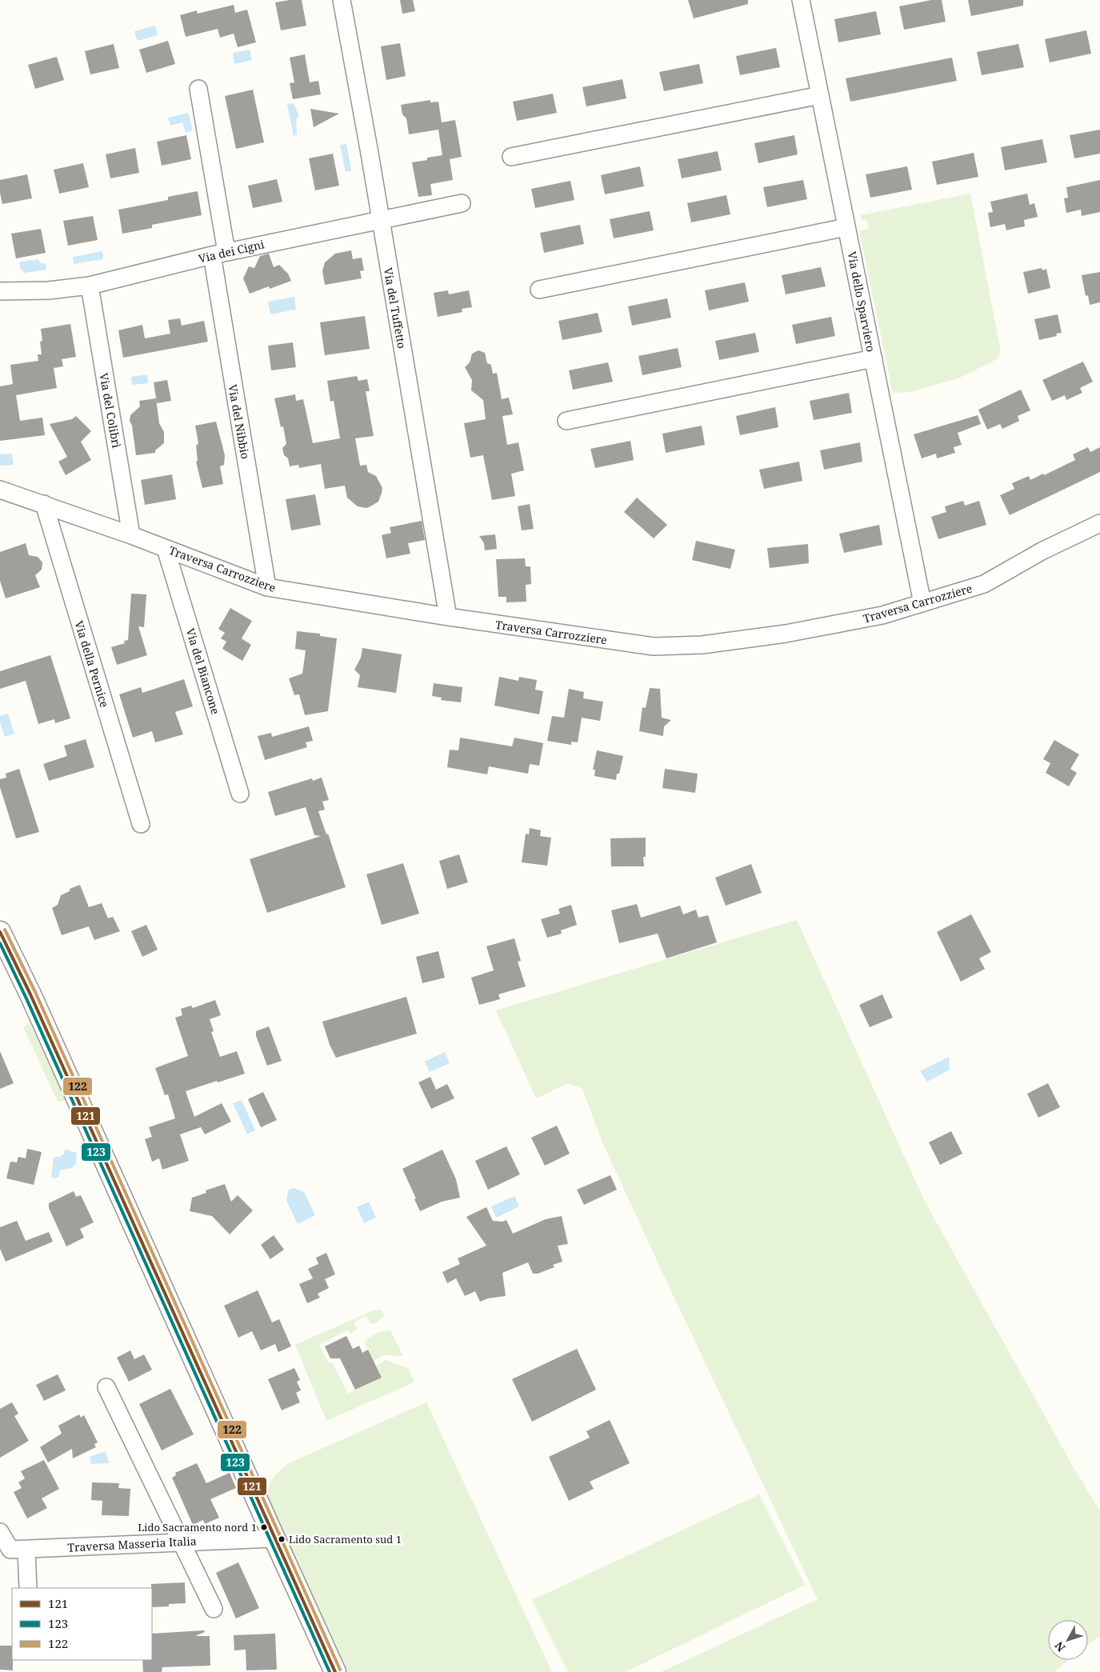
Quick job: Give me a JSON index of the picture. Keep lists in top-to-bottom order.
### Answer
{
  "streets": {
    "street": [
      "Via dei Cigni",
      "Via dello Sparviero",
      "Via del Tuffetto",
      "Via del Colibrì",
      "Via del Nibbio",
      "Traversa Carrozziere",
      "Via della Pernice",
      "Via del Biancone",
      "Traversa Masseria Italia"
    ]
  },
  "crossings": [
    ["Via dei Cigni", "Via del Tuffetto"],
    ["Via dei Cigni", "Via del Colibrì"],
    ["Via dei Cigni", "Via del Nibbio"],
    ["Via dello Sparviero", "Traversa Carrozziere"],
    ["Via del Tuffetto", "Traversa Carrozziere"],
    ["Via del Colibrì", "Traversa Carrozziere"],
    ["Via del Nibbio", "Traversa Carrozziere"],
    ["Traversa Carrozziere", "Via della Pernice"],
    ["Traversa Carrozziere", "Via del Biancone"]
  ],
  "places": ["Lido Sacramento nord 1", "Lido Sacramento sud 1"],
  "lines": ["transit line 122", "transit line 121", "transit line 123"],
  "legend": ["121", "123", "122"],
  "north": "bottom left"
}
